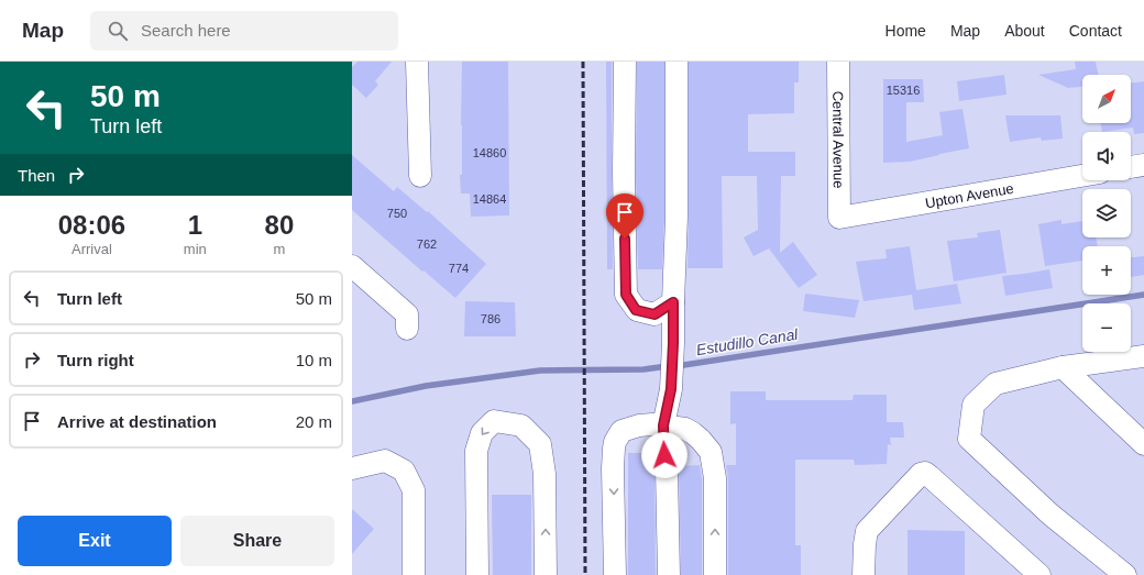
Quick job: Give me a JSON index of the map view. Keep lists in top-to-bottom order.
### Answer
{
  "streets": {
    "street": ["Central Avenue", "Upton Avenue"]
  },
  "crossings": [
    ["Central Avenue", "Upton Avenue"]
  ],
  "water": ["Estudillo Canal"],
  "house_numbers": [
    "15316",
    "14860",
    "14864",
    "750",
    "762",
    "774",
    "786"
  ],
  "north": "top right",
  "page": {
    "header": "Map",
    "search": "Search here",
    "nav": [
      "Home",
      "Map",
      "About",
      "Contact"
    ],
    "turn": ["50 m", "Turn left"],
    "map_buttons": ["+", "−"],
    "then": "Then",
    "eta": [
      "08:06",
      "Arrival",
      "1",
      "min",
      "80",
      "m"
    ],
    "list": [
      {
        "name": "Turn left",
        "value": "50 m"
      },
      {
        "name": "Turn right",
        "value": "10 m"
      },
      {
        "name": "Arrive at destination",
        "value": "20 m"
      }
    ],
    "buttons": ["Exit", "Share"]
  }
}
